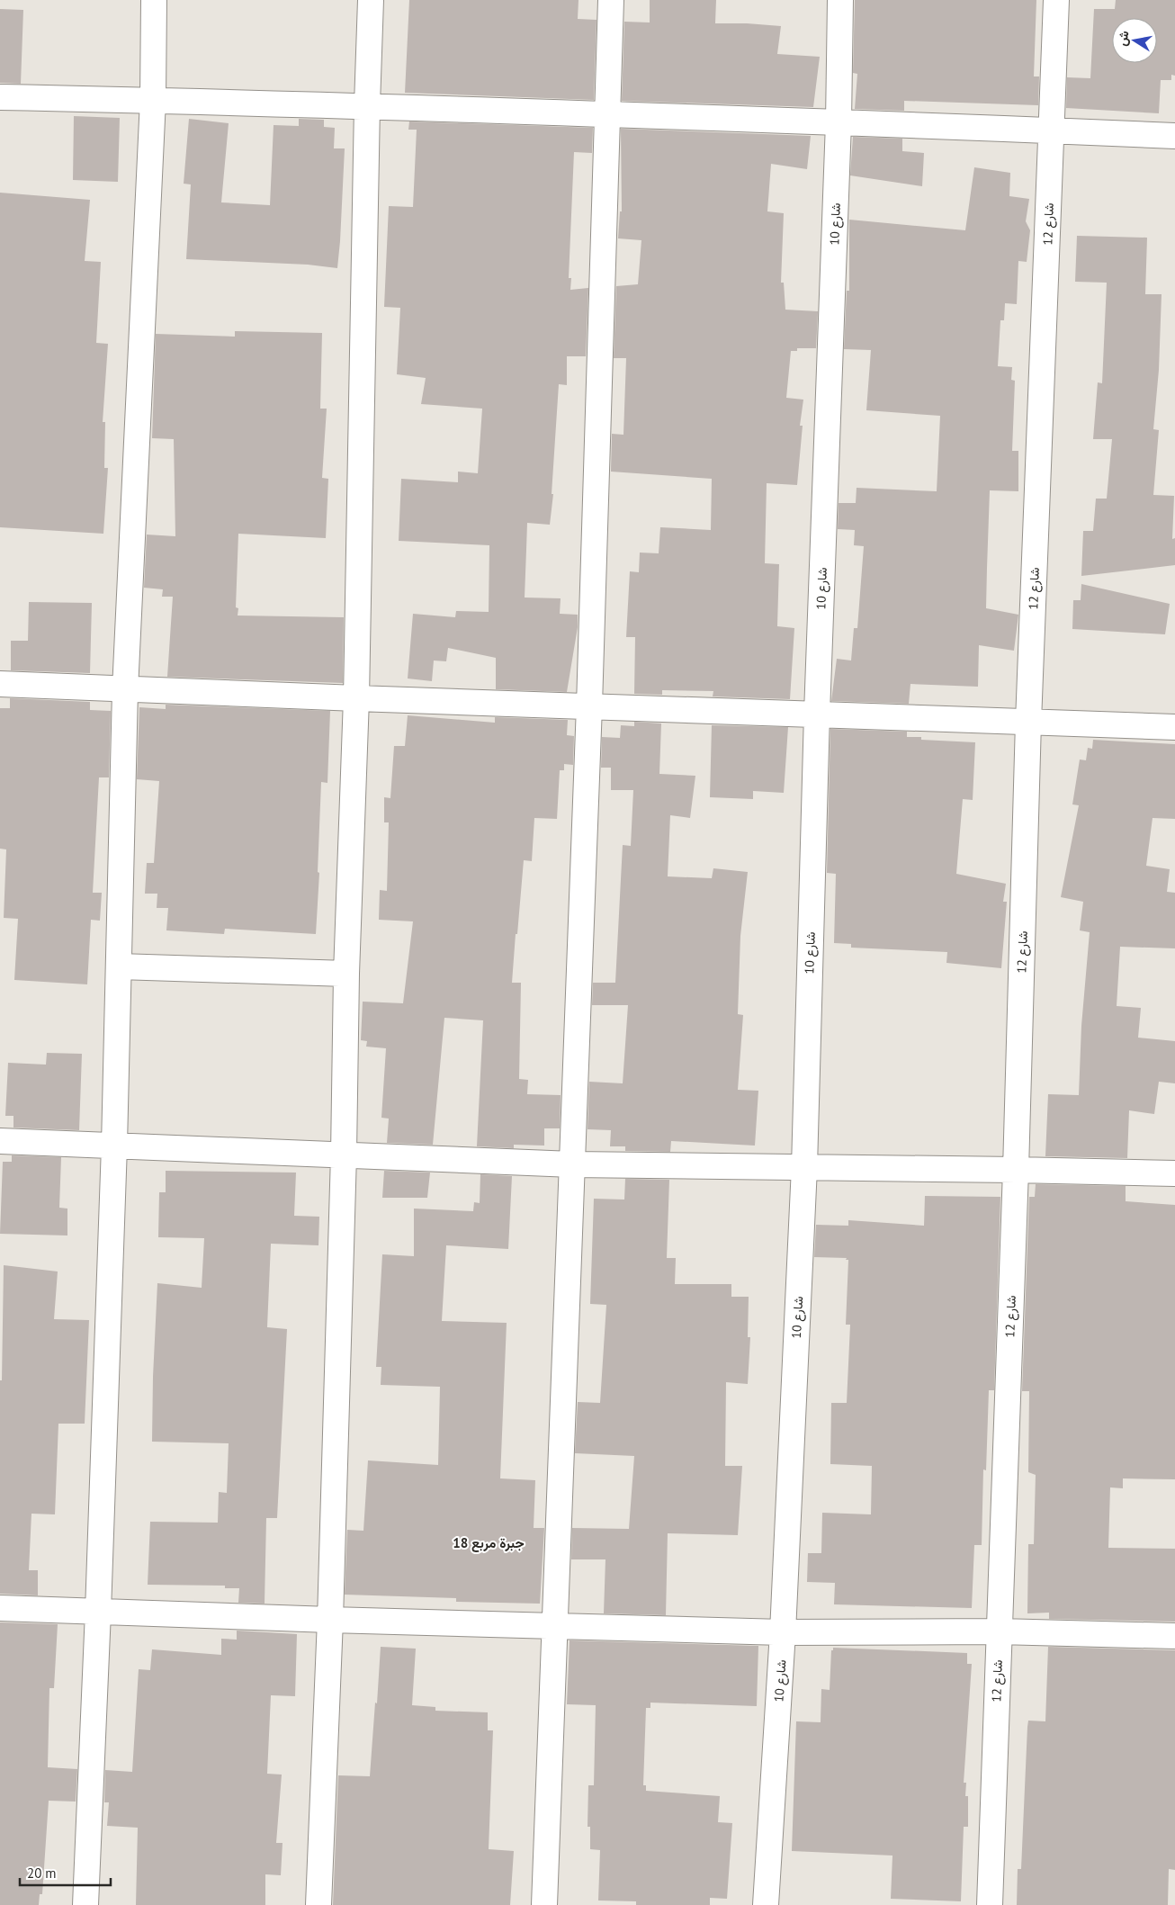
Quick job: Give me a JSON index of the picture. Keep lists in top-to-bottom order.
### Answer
{
  "streets": {
    "street": ["شارع 10", "شارع 12"]
  },
  "districts": ["جبرة مربع 18"],
  "scale_bar": "20 m",
  "north": "left"
}
